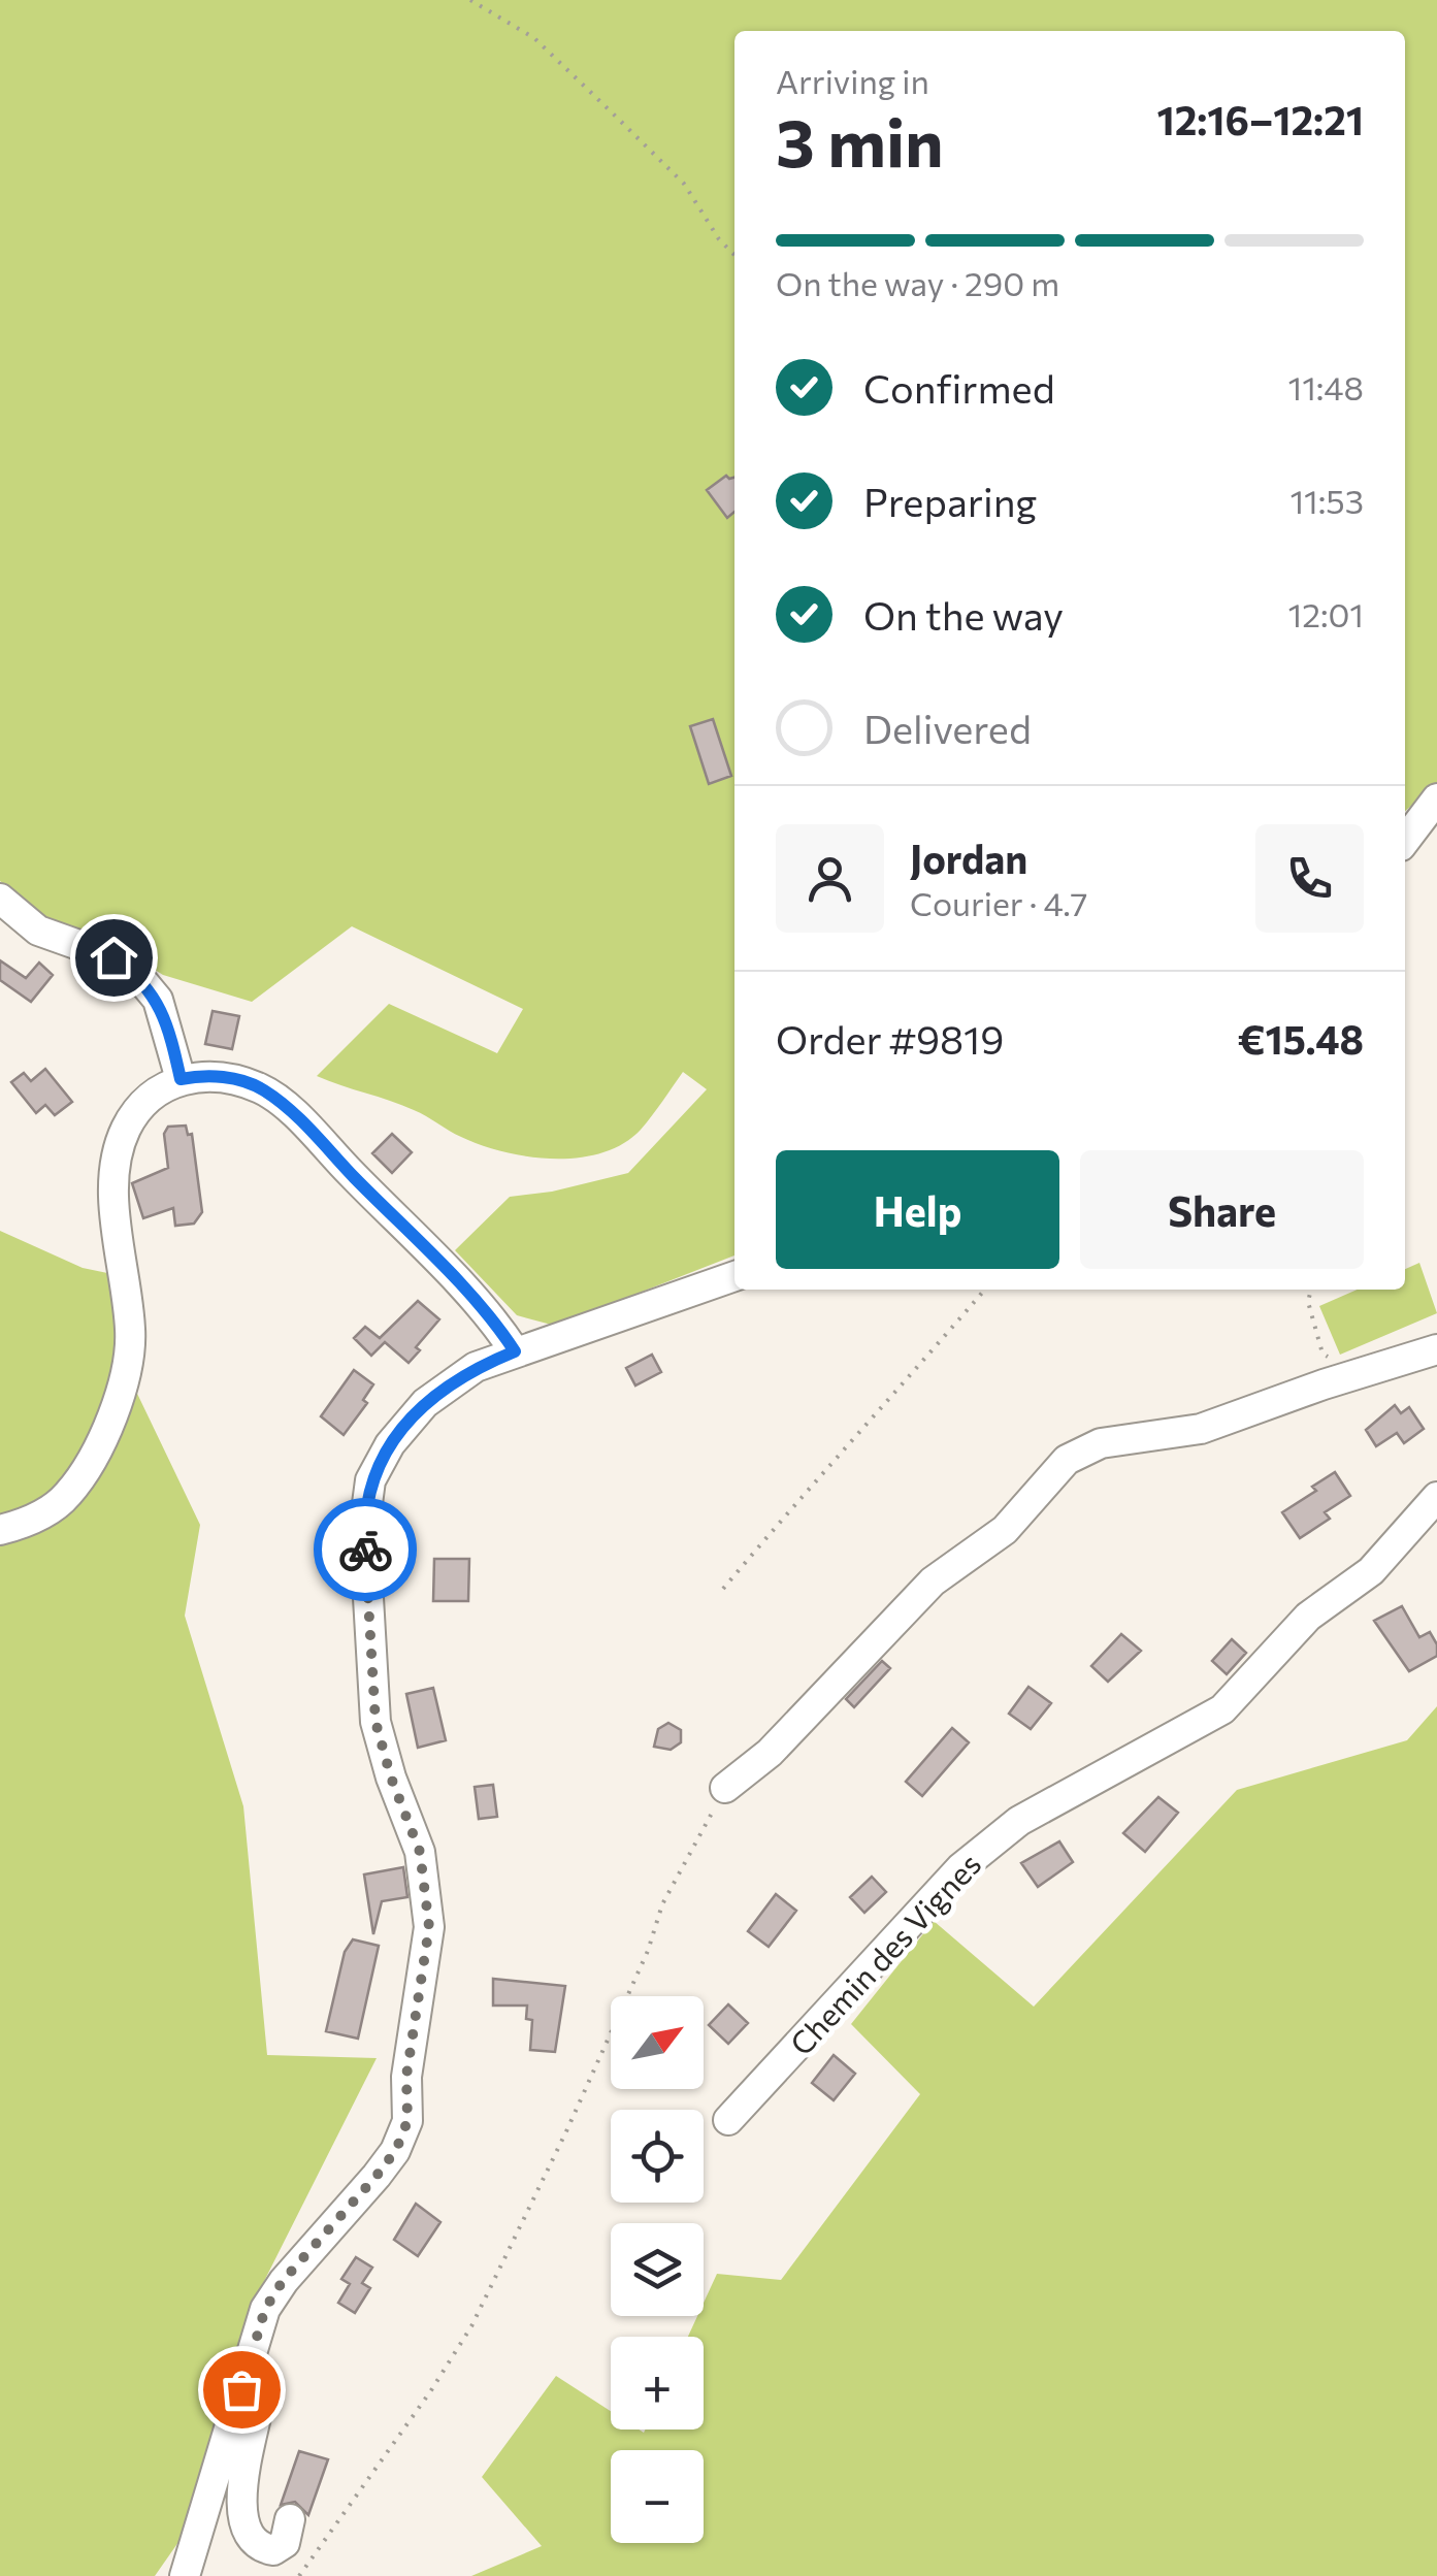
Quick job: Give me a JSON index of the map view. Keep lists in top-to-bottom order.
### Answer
{
  "streets": {
    "street": ["Chemin des Vignes"]
  },
  "north": "top right",
  "page": {
    "heading": ["3 min", "Arriving in", "12:16–12:21"],
    "panel": [
      "Jordan",
      "Courier · 4.7",
      "Order #9819",
      "€15.48"
    ],
    "bar": "On the way · 290 m",
    "list": [
      ["Confirmed", "11:48"],
      ["Preparing", "11:53"],
      ["On the way", "12:01"],
      "Delivered"
    ],
    "buttons": ["Help", "Share"],
    "map_buttons": ["+", "−"]
  }
}
